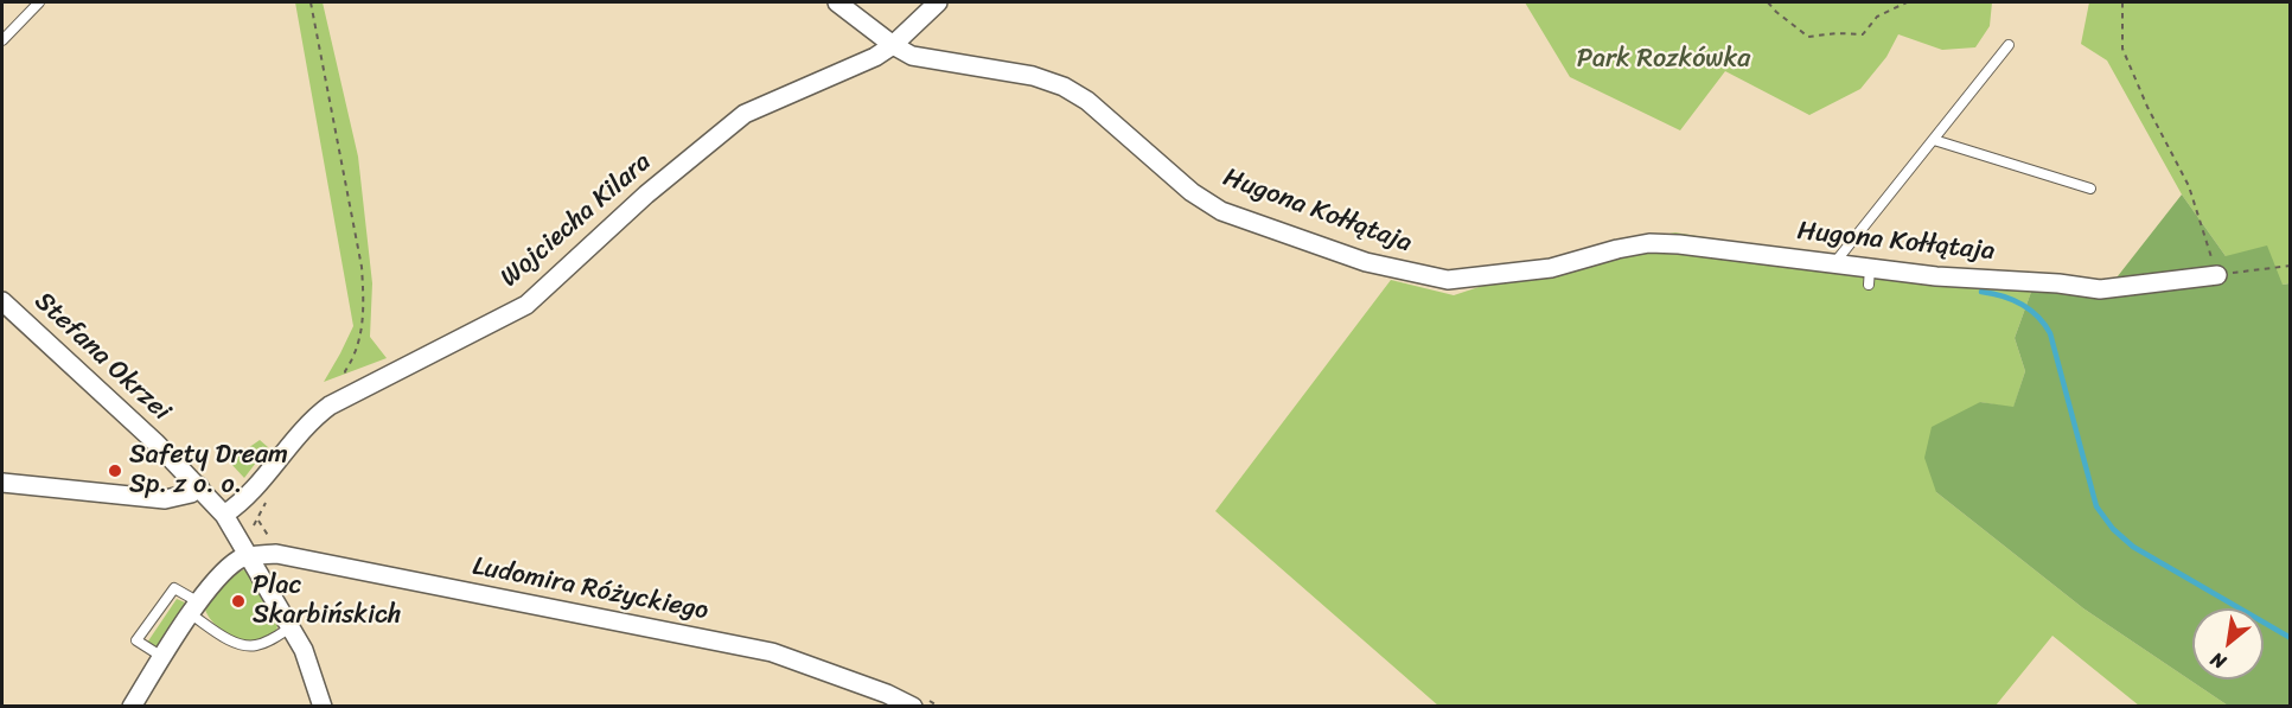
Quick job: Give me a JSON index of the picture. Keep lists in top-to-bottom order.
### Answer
{
  "streets": {
    "street": [
      "Hugona Kołłątaja",
      "Wojciecha Kilara",
      "Stefana Okrzei",
      "Ludomira Różyckiego"
    ]
  },
  "crossings": [
    ["Hugona Kołłątaja", "Wojciecha Kilara"],
    ["Wojciecha Kilara", "Stefana Okrzei"],
    ["Stefana Okrzei", "Ludomira Różyckiego"]
  ],
  "parks": ["Park Rozkówka"],
  "places": ["Safety Dream Sp. z o. o.", "Plac Skarbińskich"],
  "north": "bottom left"
}
